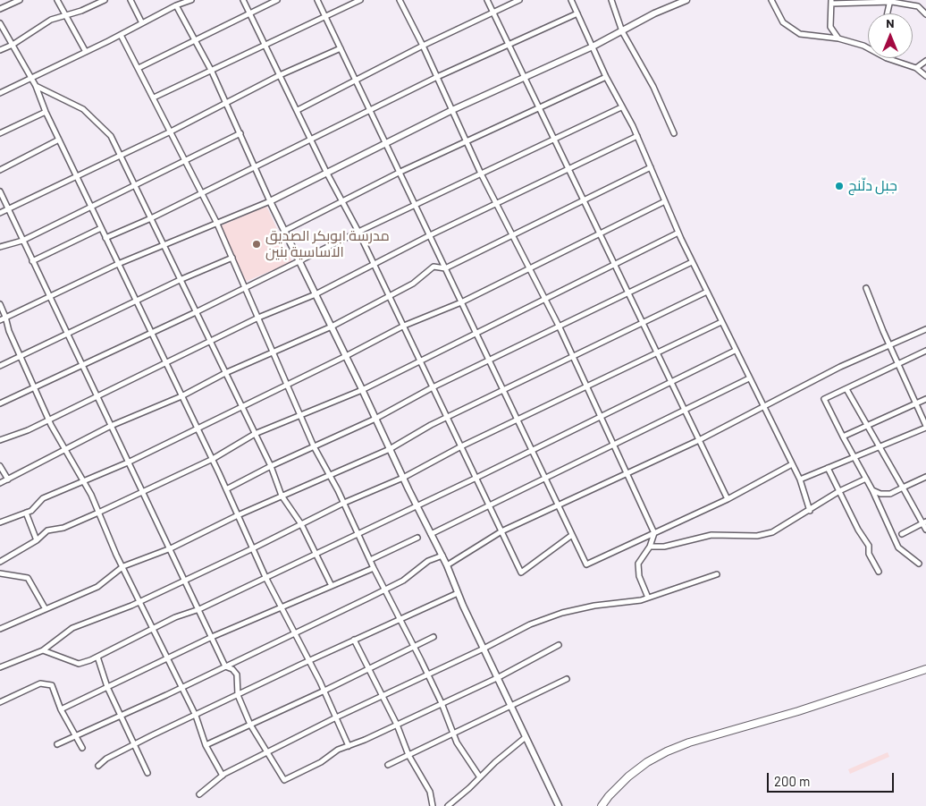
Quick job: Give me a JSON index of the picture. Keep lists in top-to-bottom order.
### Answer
{
  "places": ["جبل دلّنج", "مدرسة ابوبكر الصديق الاساسية بنين"],
  "scale_bar": "200 m",
  "north": "top"
}
